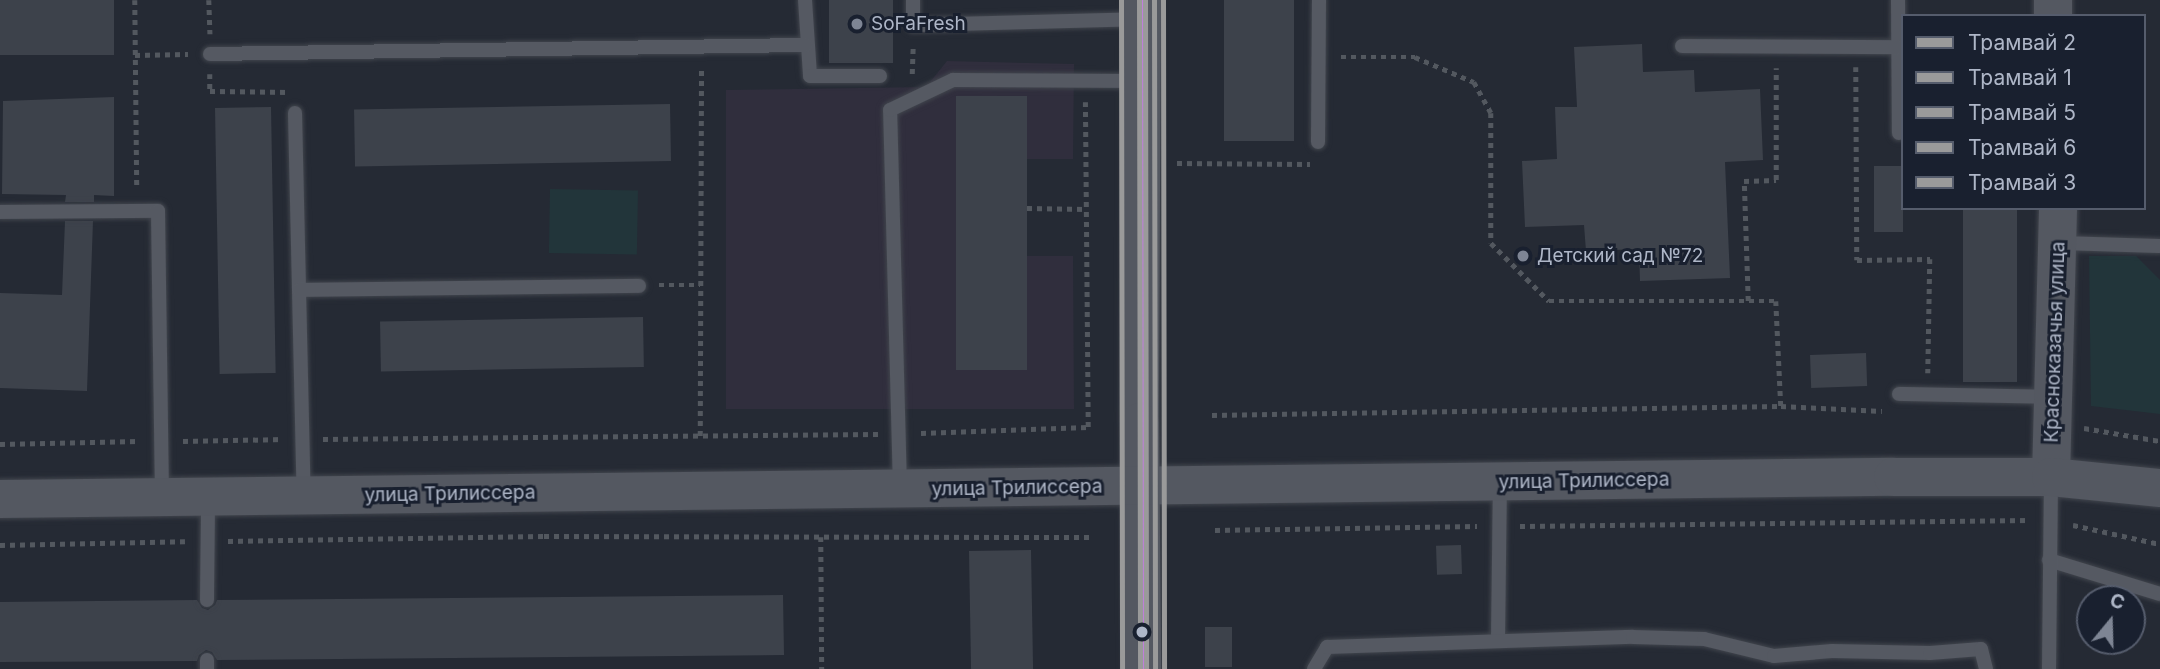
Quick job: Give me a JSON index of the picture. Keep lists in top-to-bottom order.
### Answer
{
  "streets": {
    "street": ["Красноказачья улица", "улица Трилиссера"]
  },
  "crossings": [
    ["Красноказачья улица", "улица Трилиссера"]
  ],
  "places": ["SoFaFresh", "Детский сад №72"],
  "lines": [
    "tram line 2",
    "tram line 1",
    "tram line 5",
    "tram line 6",
    "tram line 3"
  ],
  "legend": [
    "Трамвай 2",
    "Трамвай 1",
    "Трамвай 5",
    "Трамвай 6",
    "Трамвай 3"
  ],
  "north": "top"
}
